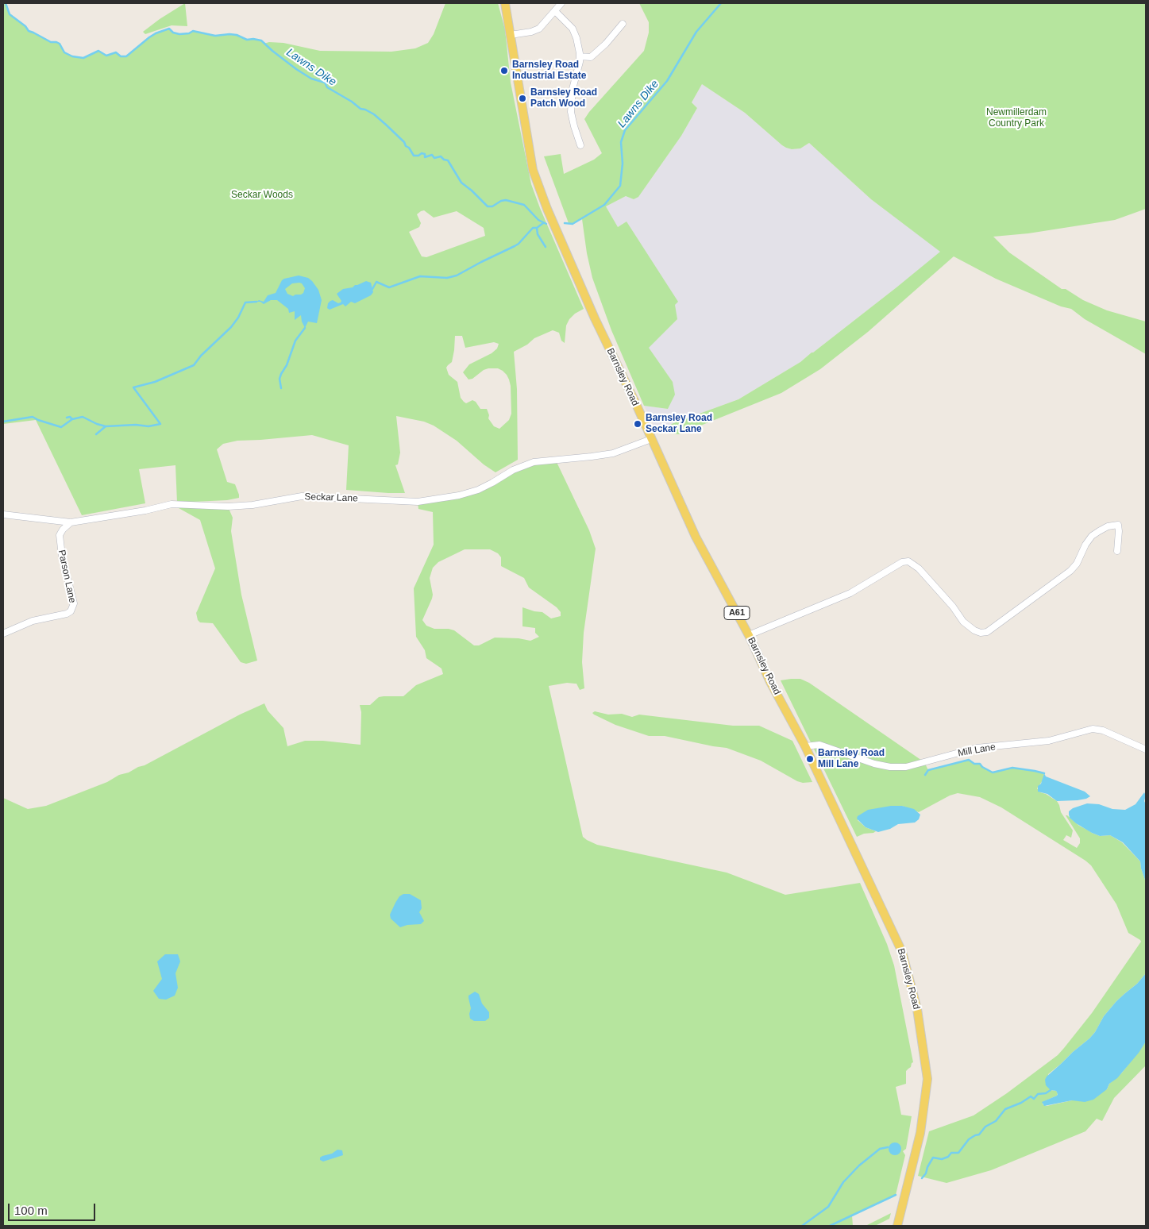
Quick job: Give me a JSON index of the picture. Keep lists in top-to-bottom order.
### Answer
{
  "streets": {
    "main road": ["Barnsley Road", "A61"],
    "street": ["Seckar Lane", "Parson Lane", "Mill Lane"]
  },
  "crossings": [
    ["Barnsley Road", "Seckar Lane"],
    ["Barnsley Road", "Mill Lane"],
    ["Seckar Lane", "Parson Lane"]
  ],
  "water": ["Lawns Dike"],
  "parks": ["Newmillerdam Country Park", "Seckar Woods"],
  "places": [
    "Barnsley Road Industrial Estate",
    "Barnsley Road Patch Wood",
    "Barnsley Road Seckar Lane",
    "Barnsley Road Mill Lane"
  ],
  "scale_bar": "100 m"
}
